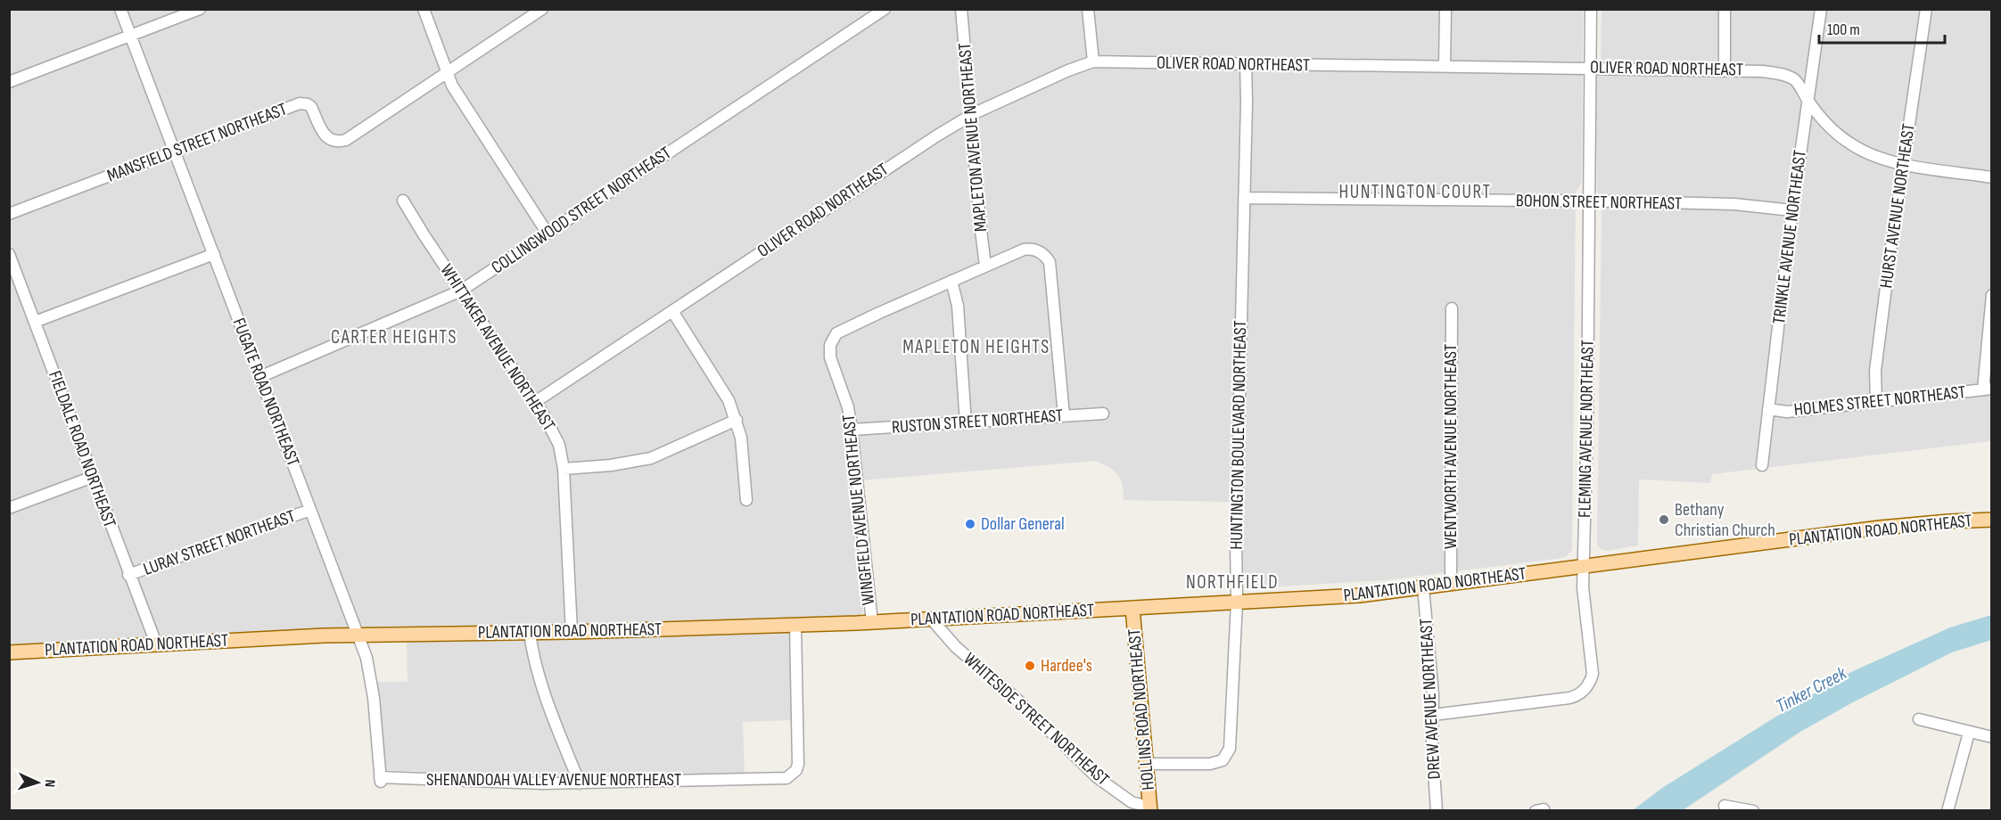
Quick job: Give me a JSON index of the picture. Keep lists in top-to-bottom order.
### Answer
{
  "streets": {
    "main road": ["PLANTATION ROAD NORTHEAST", "HOLLINS ROAD NORTHEAST"],
    "street": [
      "OLIVER ROAD NORTHEAST",
      "MAPLETON AVENUE NORTHEAST",
      "MANSFIELD STREET NORTHEAST",
      "BOHON STREET NORTHEAST",
      "HURST AVENUE NORTHEAST",
      "COLLINGWOOD STREET NORTHEAST",
      "TRINKLE AVENUE NORTHEAST",
      "WHITTAKER AVENUE NORTHEAST",
      "FUGATE ROAD NORTHEAST",
      "HOLMES STREET NORTHEAST",
      "RUSTON STREET NORTHEAST",
      "FLEMING AVENUE NORTHEAST",
      "HUNTINGTON BOULEVARD NORTHEAST",
      "WENTWORTH AVENUE NORTHEAST",
      "FIELDALE ROAD NORTHEAST",
      "WINGFIELD AVENUE NORTHEAST",
      "LURAY STREET NORTHEAST",
      "DREW AVENUE NORTHEAST",
      "WHITESIDE STREET NORTHEAST",
      "SHENANDOAH VALLEY AVENUE NORTHEAST"
    ]
  },
  "crossings": [
    ["OLIVER ROAD NORTHEAST", "MAPLETON AVENUE NORTHEAST"],
    ["OLIVER ROAD NORTHEAST", "HURST AVENUE NORTHEAST"],
    ["OLIVER ROAD NORTHEAST", "TRINKLE AVENUE NORTHEAST"],
    ["OLIVER ROAD NORTHEAST", "WHITTAKER AVENUE NORTHEAST"],
    ["OLIVER ROAD NORTHEAST", "FLEMING AVENUE NORTHEAST"],
    ["OLIVER ROAD NORTHEAST", "HUNTINGTON BOULEVARD NORTHEAST"],
    ["MANSFIELD STREET NORTHEAST", "FUGATE ROAD NORTHEAST"],
    ["BOHON STREET NORTHEAST", "TRINKLE AVENUE NORTHEAST"],
    ["BOHON STREET NORTHEAST", "FLEMING AVENUE NORTHEAST"],
    ["BOHON STREET NORTHEAST", "HUNTINGTON BOULEVARD NORTHEAST"],
    ["HURST AVENUE NORTHEAST", "HOLMES STREET NORTHEAST"],
    ["COLLINGWOOD STREET NORTHEAST", "WHITTAKER AVENUE NORTHEAST"],
    ["COLLINGWOOD STREET NORTHEAST", "FUGATE ROAD NORTHEAST"],
    ["TRINKLE AVENUE NORTHEAST", "HOLMES STREET NORTHEAST"],
    ["WHITTAKER AVENUE NORTHEAST", "PLANTATION ROAD NORTHEAST"],
    ["FUGATE ROAD NORTHEAST", "PLANTATION ROAD NORTHEAST"],
    ["FUGATE ROAD NORTHEAST", "LURAY STREET NORTHEAST"],
    ["FUGATE ROAD NORTHEAST", "SHENANDOAH VALLEY AVENUE NORTHEAST"],
    ["RUSTON STREET NORTHEAST", "WINGFIELD AVENUE NORTHEAST"],
    ["FLEMING AVENUE NORTHEAST", "PLANTATION ROAD NORTHEAST"],
    ["FLEMING AVENUE NORTHEAST", "DREW AVENUE NORTHEAST"],
    ["HUNTINGTON BOULEVARD NORTHEAST", "PLANTATION ROAD NORTHEAST"],
    ["HUNTINGTON BOULEVARD NORTHEAST", "HOLLINS ROAD NORTHEAST"],
    ["WENTWORTH AVENUE NORTHEAST", "PLANTATION ROAD NORTHEAST"],
    ["FIELDALE ROAD NORTHEAST", "PLANTATION ROAD NORTHEAST"],
    ["FIELDALE ROAD NORTHEAST", "LURAY STREET NORTHEAST"],
    ["WINGFIELD AVENUE NORTHEAST", "PLANTATION ROAD NORTHEAST"],
    ["PLANTATION ROAD NORTHEAST", "DREW AVENUE NORTHEAST"],
    ["PLANTATION ROAD NORTHEAST", "HOLLINS ROAD NORTHEAST"],
    ["PLANTATION ROAD NORTHEAST", "WHITESIDE STREET NORTHEAST"],
    ["PLANTATION ROAD NORTHEAST", "SHENANDOAH VALLEY AVENUE NORTHEAST"],
    ["HOLLINS ROAD NORTHEAST", "WHITESIDE STREET NORTHEAST"]
  ],
  "districts": [
    "HUNTINGTON COURT",
    "CARTER HEIGHTS",
    "MAPLETON HEIGHTS",
    "NORTHFIELD"
  ],
  "water": ["Tinker Creek"],
  "places": ["Bethany Christian Church", "Dollar General", "Hardee's"],
  "scale_bar": "100 m",
  "north": "right"
}
